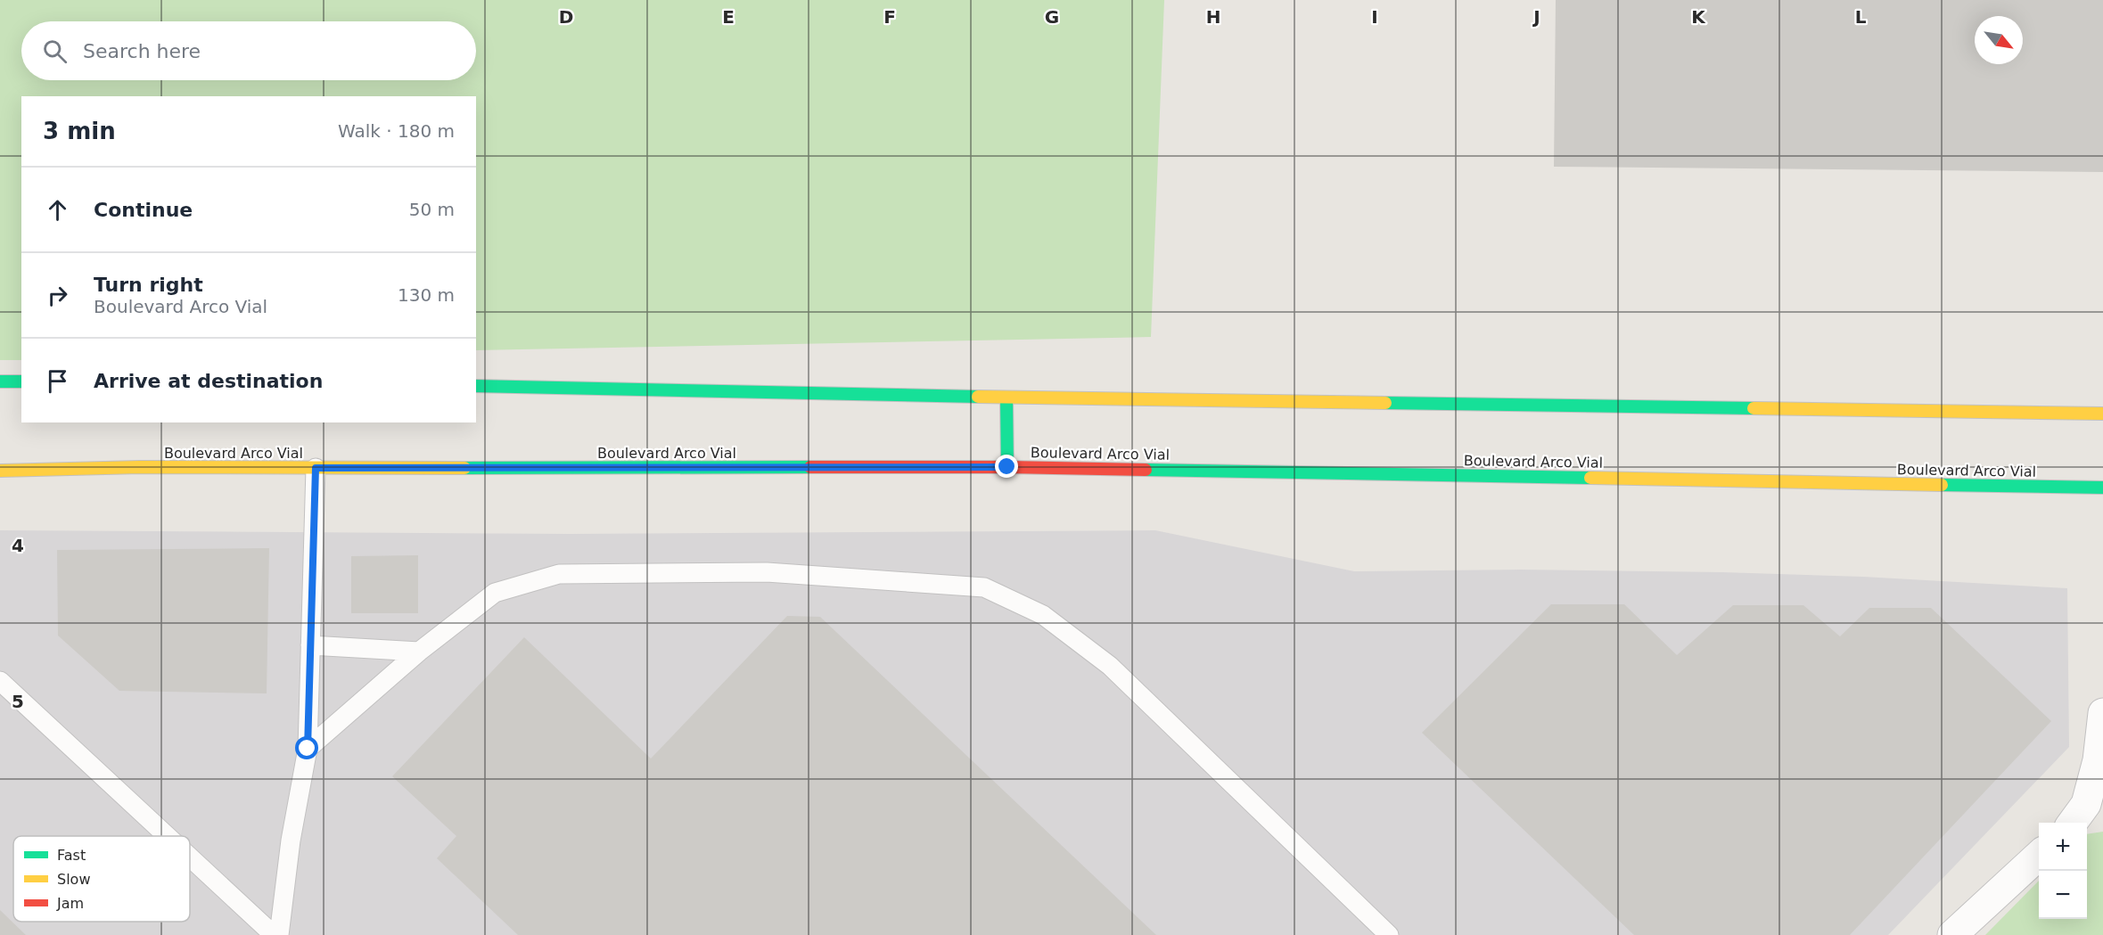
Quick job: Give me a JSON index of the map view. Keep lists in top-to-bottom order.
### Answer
{
  "streets": {
    "street": ["Boulevard Arco Vial"]
  },
  "legend": ["Fast", "Slow", "Jam"],
  "north": "bottom right",
  "page": {
    "search": "Search here",
    "heading": ["3 min", "Walk · 180 m"],
    "list": [
      ["Continue", "50 m"],
      ["Turn right", "Boulevard Arco Vial", "130 m"],
      "Arrive at destination"
    ],
    "map_buttons": ["+", "−"]
  },
  "grid": {
    "columns": [
      "D",
      "E",
      "F",
      "G",
      "H",
      "I",
      "J",
      "K",
      "L"
    ],
    "rows": ["4", "5"]
  }
}
